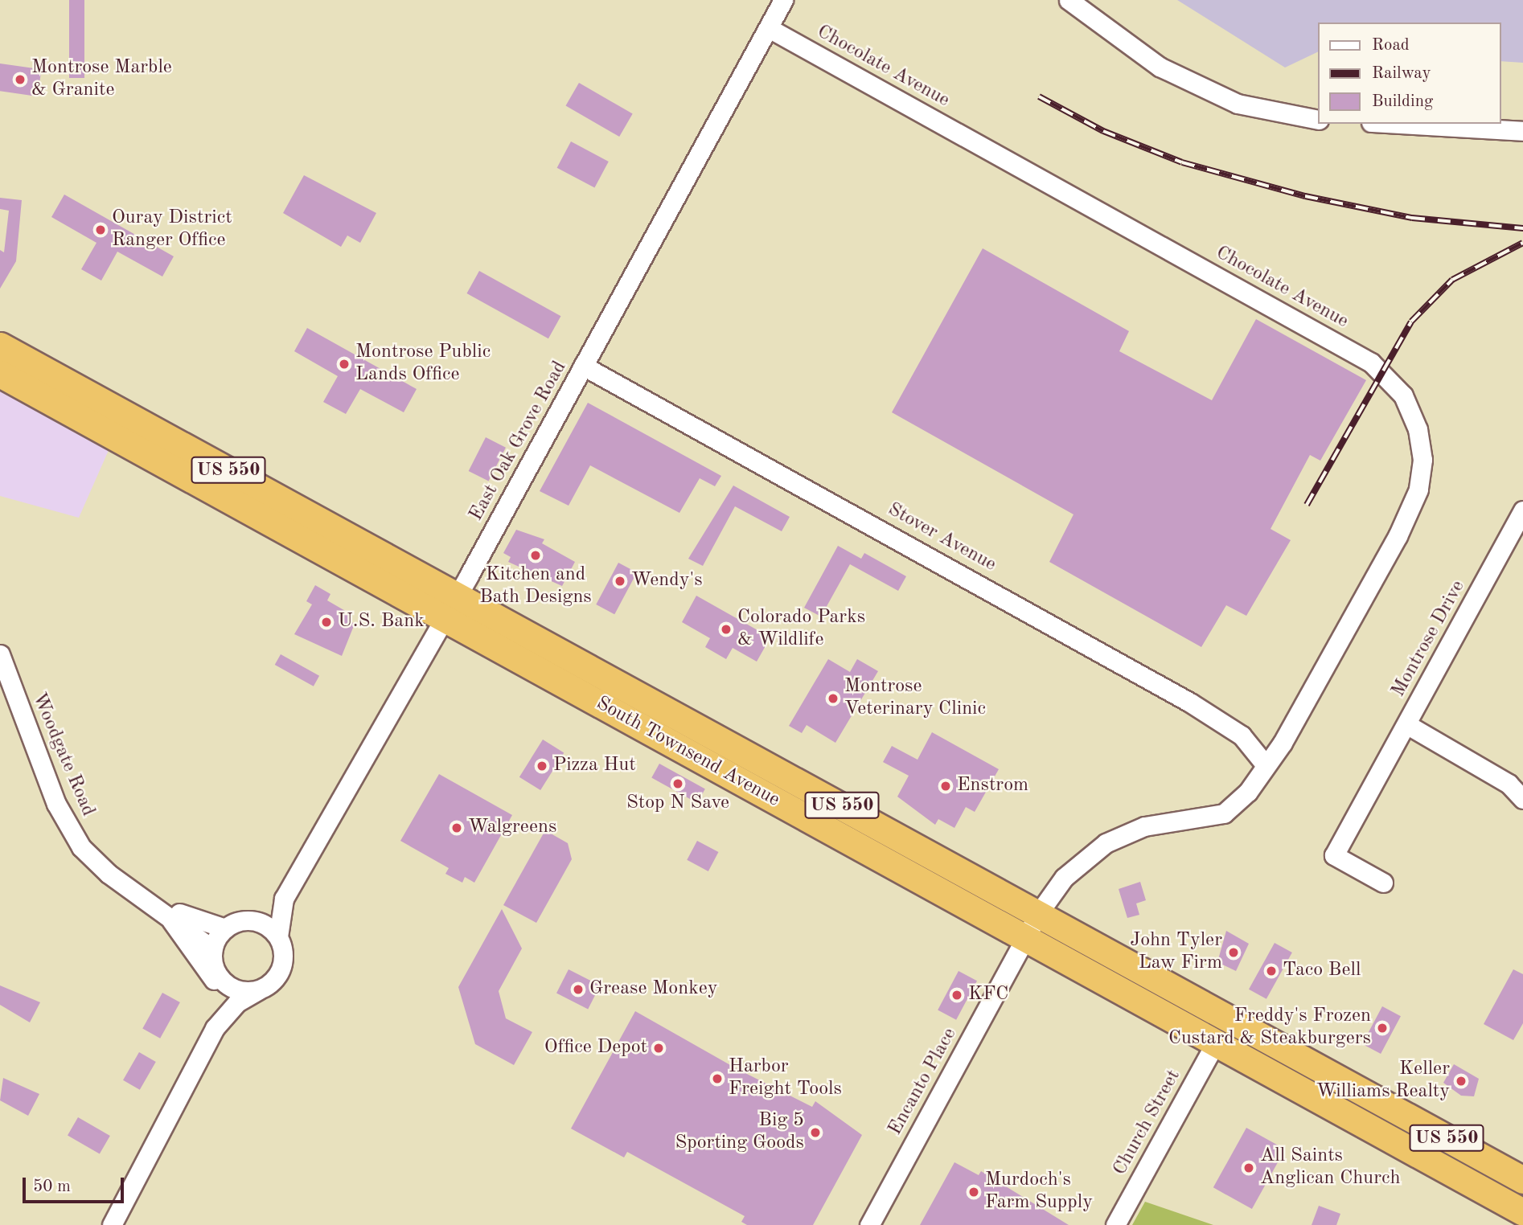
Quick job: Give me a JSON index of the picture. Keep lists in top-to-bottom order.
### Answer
{
  "streets": {
    "highway": ["US 550", "South Townsend Avenue"],
    "street": [
      "Chocolate Avenue",
      "East Oak Grove Road",
      "Stover Avenue",
      "Montrose Drive",
      "Woodgate Road",
      "Encanto Place",
      "Church Street"
    ]
  },
  "crossings": [
    ["Chocolate Avenue", "East Oak Grove Road"],
    ["Chocolate Avenue", "Stover Avenue"],
    ["Chocolate Avenue", "Encanto Place"],
    ["East Oak Grove Road", "Stover Avenue"],
    ["East Oak Grove Road", "South Townsend Avenue"],
    ["East Oak Grove Road", "Woodgate Road"],
    ["Stover Avenue", "Encanto Place"],
    ["South Townsend Avenue", "Encanto Place"],
    ["South Townsend Avenue", "Church Street"]
  ],
  "places": [
    "Montrose Marble & Granite",
    "Ouray District Ranger Office",
    "Montrose Public Lands Office",
    "Kitchen and Bath Designs",
    "Wendy's",
    "U.S. Bank",
    "Colorado Parks & Wildlife",
    "Montrose Veterinary Clinic",
    "Pizza Hut",
    "Stop N Save",
    "Enstrom",
    "Walgreens",
    "John Tyler Law Firm",
    "Taco Bell",
    "Grease Monkey",
    "KFC",
    "Freddy's Frozen Custard & Steakburgers",
    "Office Depot",
    "Harbor Freight Tools",
    "Keller Williams Realty",
    "Big 5 Sporting Goods",
    "All Saints Anglican Church",
    "Murdoch's Farm Supply"
  ],
  "legend": ["Road", "Railway", "Building"],
  "scale_bar": "50 m"
}
